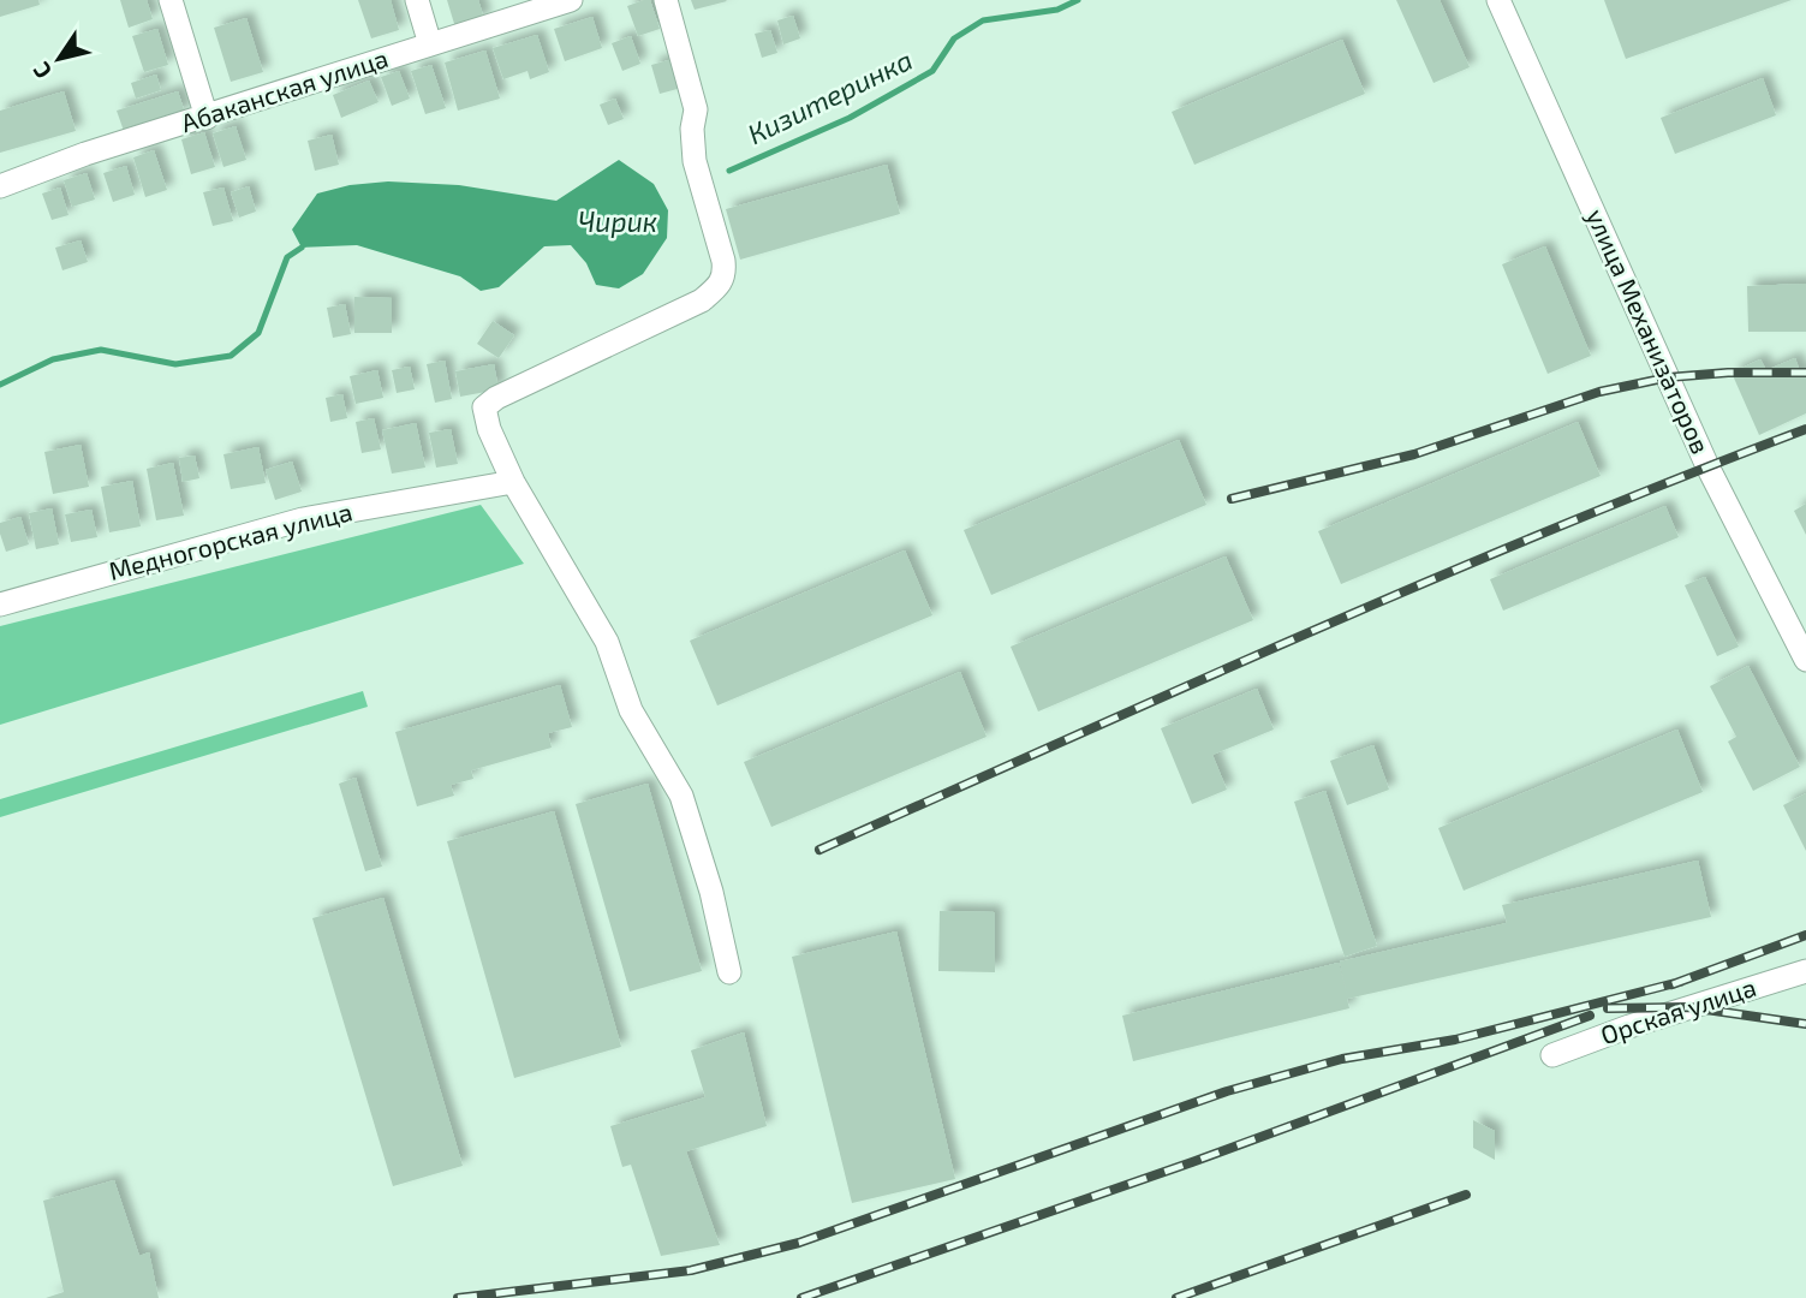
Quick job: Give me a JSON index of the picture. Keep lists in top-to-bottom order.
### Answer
{
  "streets": {
    "street": [
      "Абаканская улица",
      "улица Механизаторов",
      "Медногорская улица",
      "Орская улица"
    ]
  },
  "water": ["Кизитеринка", "Чирик"],
  "north": "bottom left"
}
